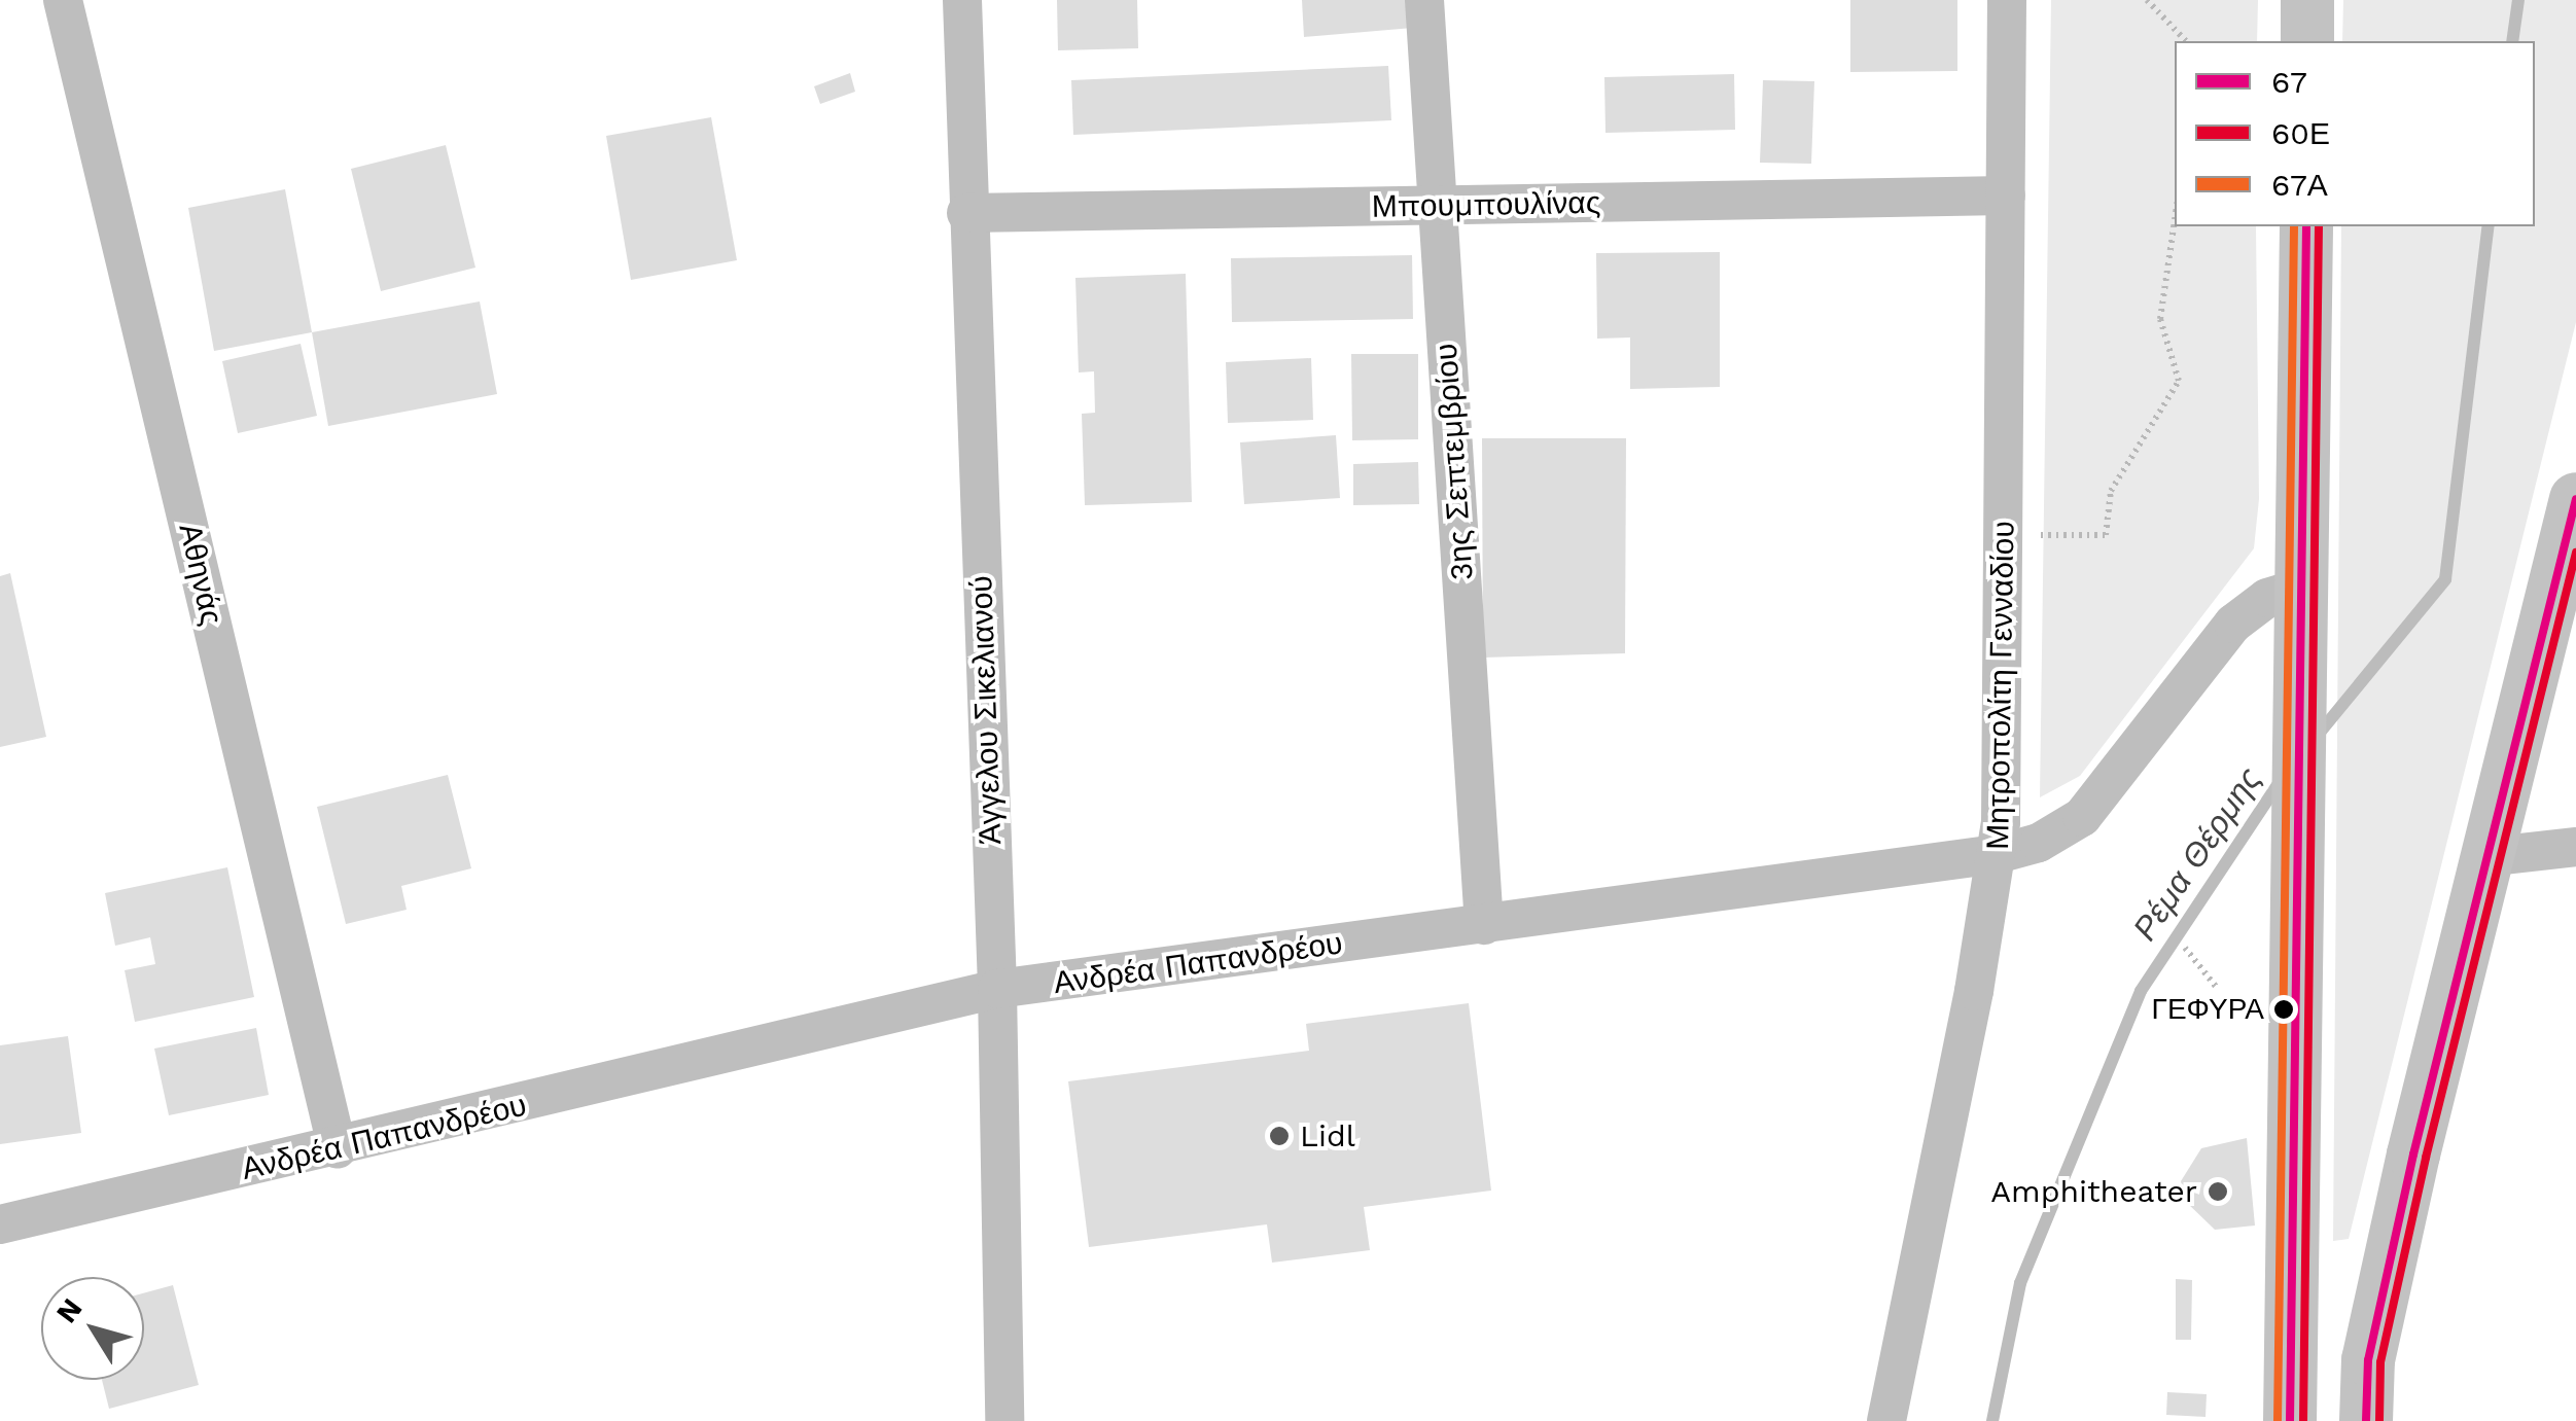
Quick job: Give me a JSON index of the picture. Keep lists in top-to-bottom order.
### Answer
{
  "streets": {
    "street": [
      "Μπουμπουλίνας",
      "3ης Σεπτεμβρίου",
      "Αθηνάς",
      "Μητροπολίτη Γενναδίου",
      "Άγγελου Σικελιανού",
      "Ανδρέα Παπανδρέου"
    ]
  },
  "crossings": [
    ["Μπουμπουλίνας", "3ης Σεπτεμβρίου"],
    ["Μπουμπουλίνας", "Μητροπολίτη Γενναδίου"],
    ["Μπουμπουλίνας", "Άγγελου Σικελιανού"],
    ["3ης Σεπτεμβρίου", "Ανδρέα Παπανδρέου"],
    ["Αθηνάς", "Ανδρέα Παπανδρέου"],
    ["Μητροπολίτη Γενναδίου", "Ανδρέα Παπανδρέου"],
    ["Άγγελου Σικελιανού", "Ανδρέα Παπανδρέου"]
  ],
  "water": ["Ρέμα Θέρμης"],
  "places": ["ΓΕΦΥΡΑ", "Lidl", "Amphitheater"],
  "lines": ["transit line 67", "transit line 60Ε", "transit line 67Α"],
  "legend": ["67", "60Ε", "67Α"],
  "north": "top left"
}
